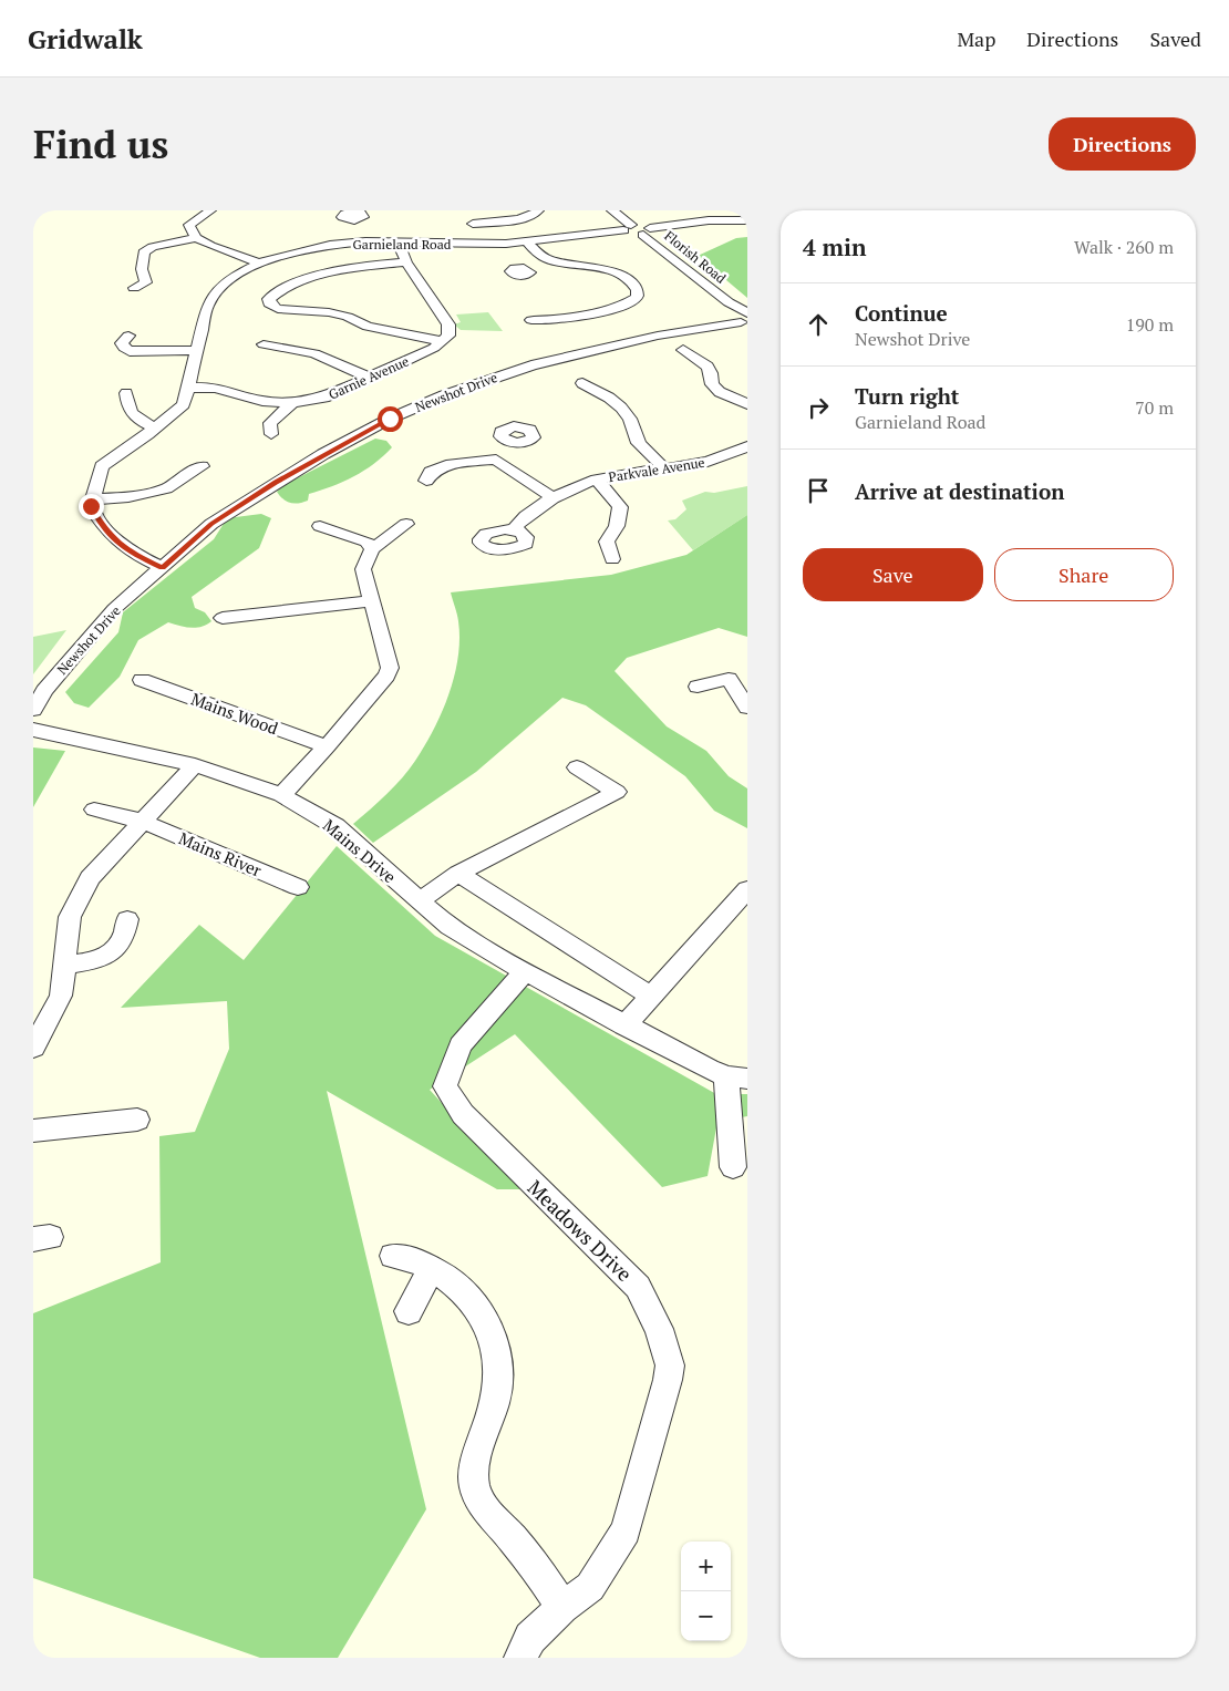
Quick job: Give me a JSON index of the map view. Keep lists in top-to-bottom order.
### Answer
{
  "streets": {
    "street": [
      "Garnieland Road",
      "Florish Road",
      "Garnie Avenue",
      "Newshot Drive",
      "Parkvale Avenue",
      "Mains Wood",
      "Mains Drive",
      "Mains River",
      "Meadows Drive"
    ]
  },
  "crossings": [
    ["Garnieland Road", "Garnie Avenue"],
    ["Florish Road", "Newshot Drive"],
    ["Mains Drive", "Meadows Drive"]
  ],
  "page": {
    "header": "Gridwalk",
    "nav": ["Map", "Directions", "Saved"],
    "buttons": [
      "Directions",
      ["Save", "Share"]
    ],
    "title": "Find us",
    "heading": ["4 min", "Walk · 260 m"],
    "list": [
      ["Continue", "Newshot Drive", "190 m"],
      ["Turn right", "Garnieland Road", "70 m"],
      "Arrive at destination"
    ],
    "map_buttons": ["+", "−"]
  }
}
